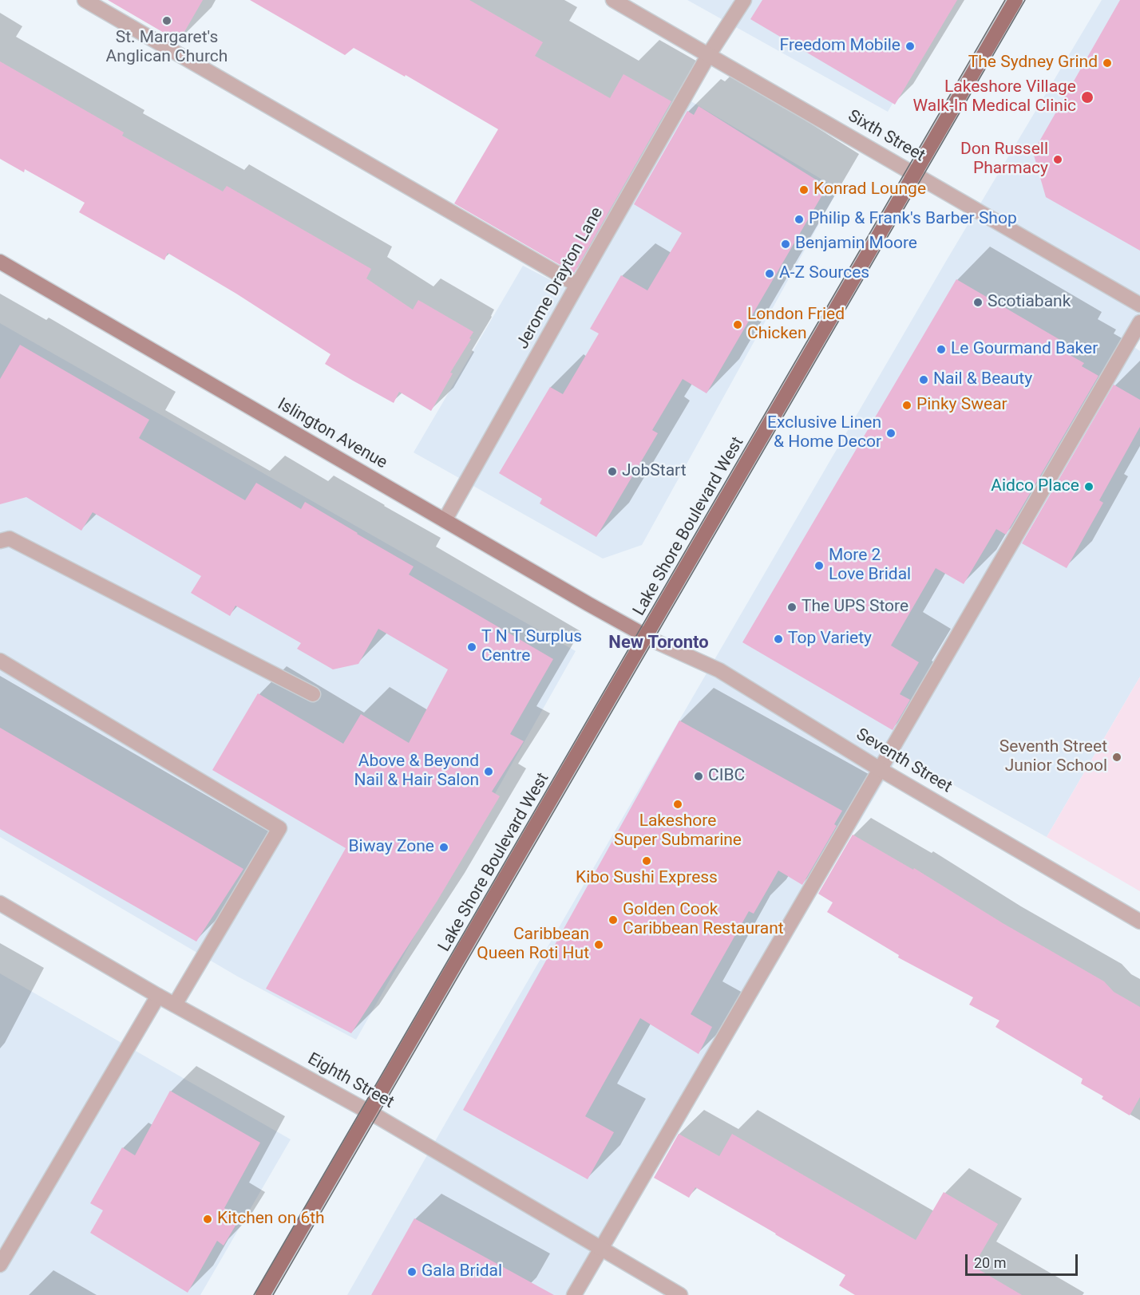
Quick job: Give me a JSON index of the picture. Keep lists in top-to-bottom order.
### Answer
{
  "streets": {
    "main road": ["Islington Avenue", "Lake Shore Boulevard West"],
    "street": [
      "Sixth Street",
      "Jerome Drayton Lane",
      "Seventh Street",
      "Eighth Street"
    ]
  },
  "crossings": [
    ["Sixth Street", "Jerome Drayton Lane"],
    ["Sixth Street", "Lake Shore Boulevard West"],
    ["Jerome Drayton Lane", "Islington Avenue"],
    ["Islington Avenue", "Lake Shore Boulevard West"],
    ["Islington Avenue", "Seventh Street"],
    ["Lake Shore Boulevard West", "Seventh Street"],
    ["Lake Shore Boulevard West", "Eighth Street"]
  ],
  "districts": ["New Toronto"],
  "places": [
    "St. Margaret's Anglican Church",
    "Freedom Mobile",
    "The Sydney Grind",
    "Lakeshore Village Walk-In Medical Clinic",
    "Don Russell Pharmacy",
    "Konrad Lounge",
    "Philip & Frank's Barber Shop",
    "Benjamin Moore",
    "A-Z Sources",
    "Scotiabank",
    "London Fried Chicken",
    "Le Gourmand Baker",
    "Nail & Beauty",
    "Pinky Swear",
    "Exclusive Linen & Home Decor",
    "JobStart",
    "Aidco Place",
    "More 2 Love Bridal",
    "The UPS Store",
    "Top Variety",
    "T N T Surplus Centre",
    "Seventh Street Junior School",
    "Above & Beyond Nail & Hair Salon",
    "CIBC",
    "Lakeshore Super Submarine",
    "Biway Zone",
    "Kibo Sushi Express",
    "Golden Cook Caribbean Restaurant",
    "Caribbean Queen Roti Hut",
    "Kitchen on 6th",
    "Gala Bridal"
  ],
  "scale_bar": "20 m"
}
